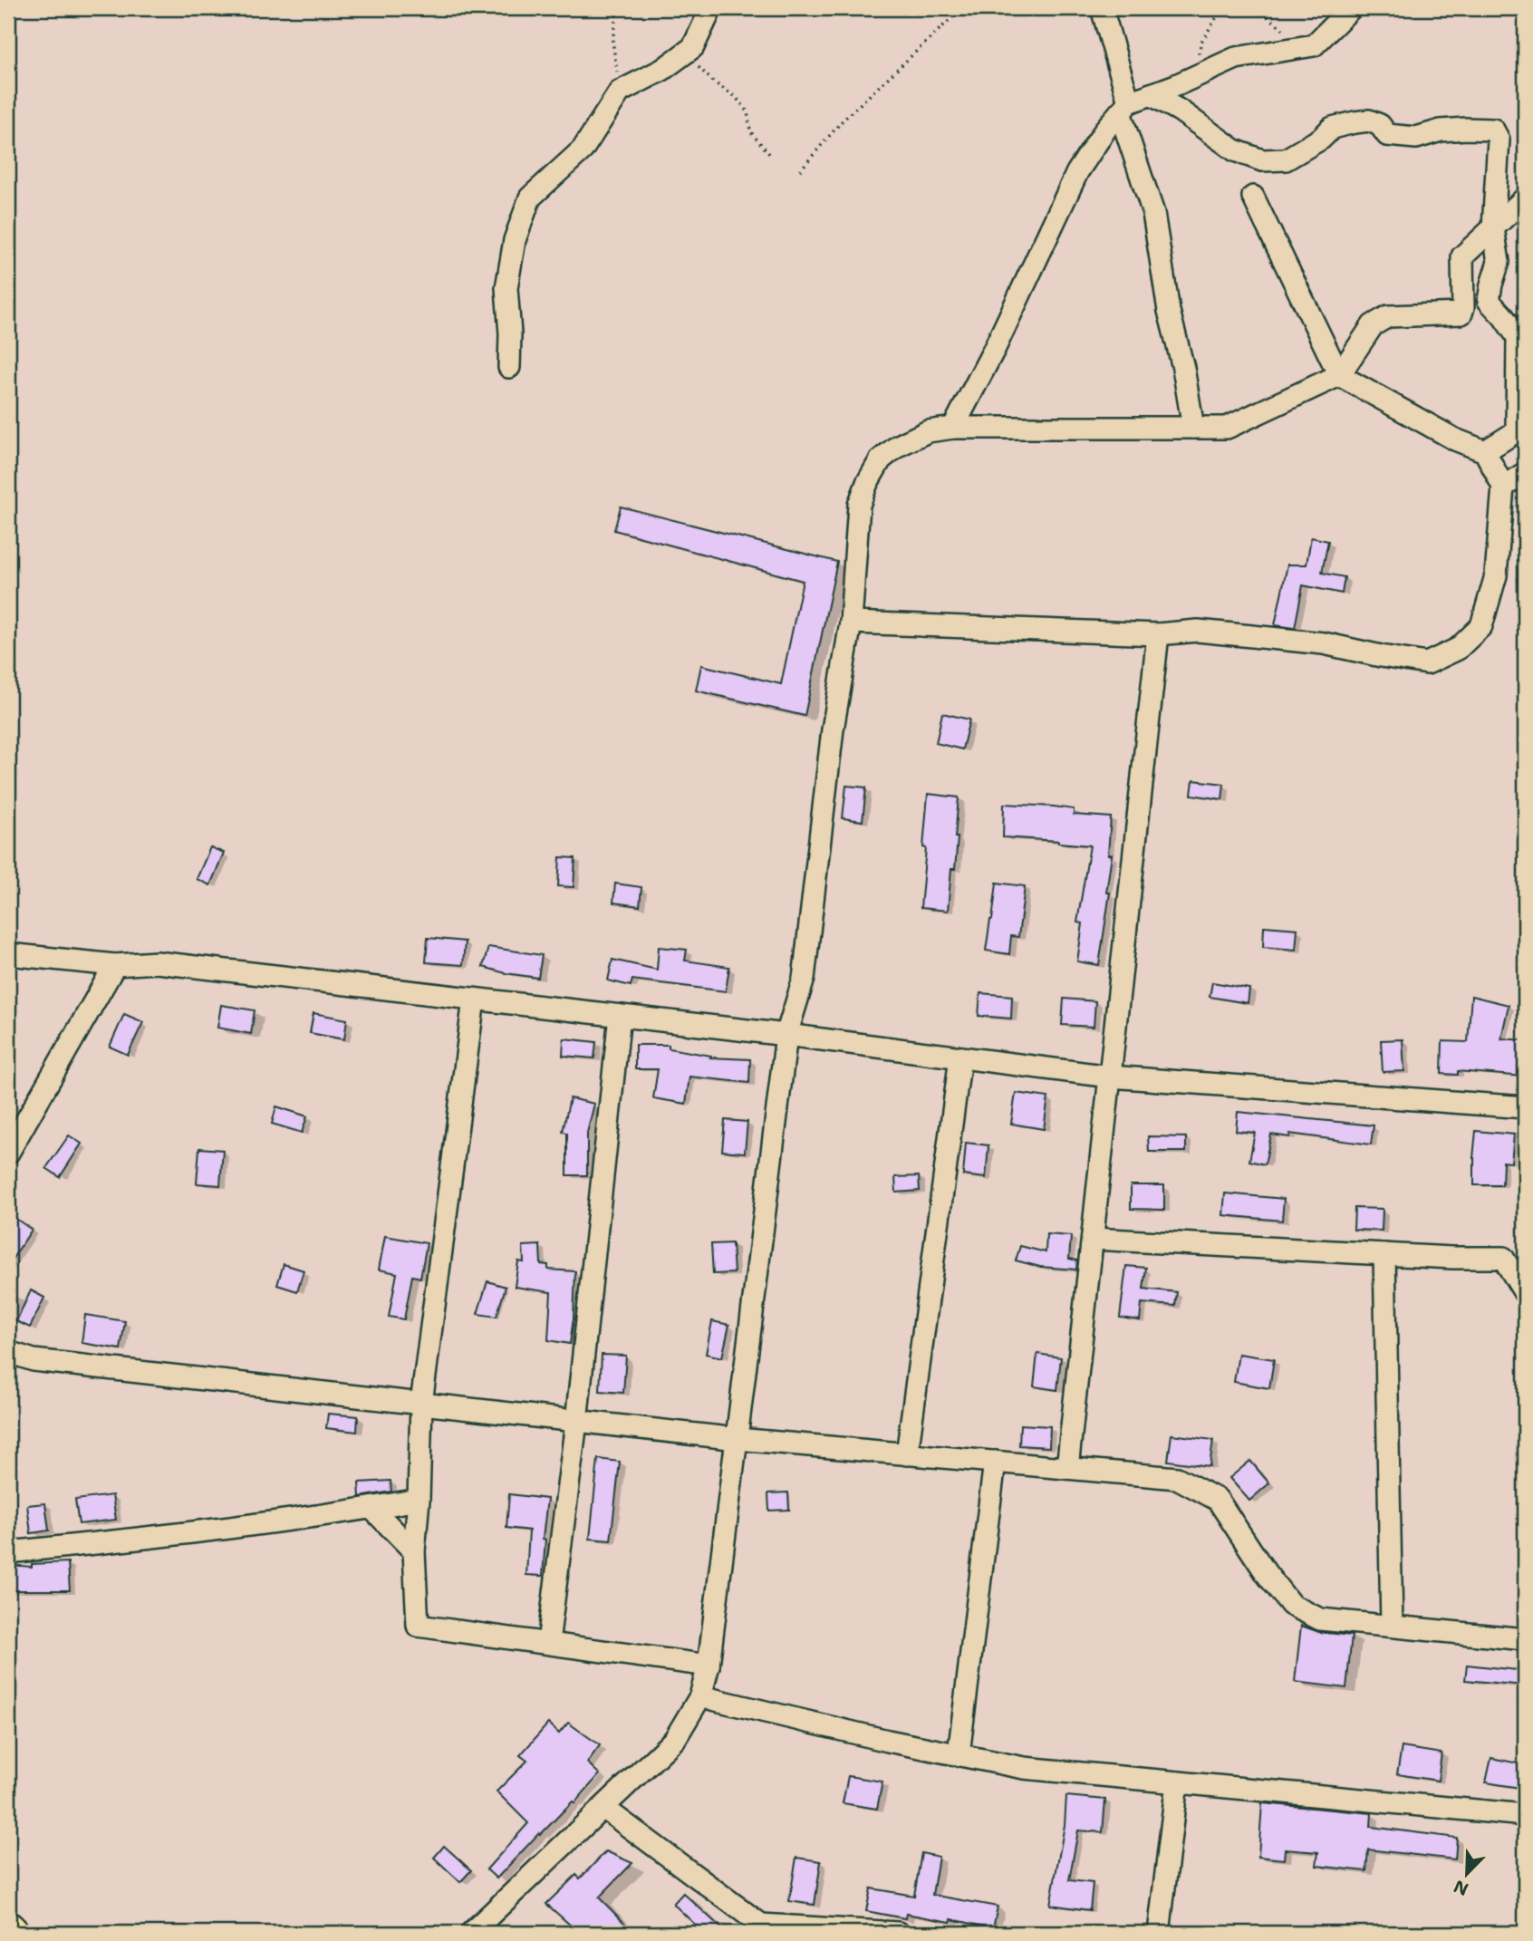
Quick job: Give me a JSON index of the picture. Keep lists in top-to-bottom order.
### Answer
{
  "north": "bottom left"
}
